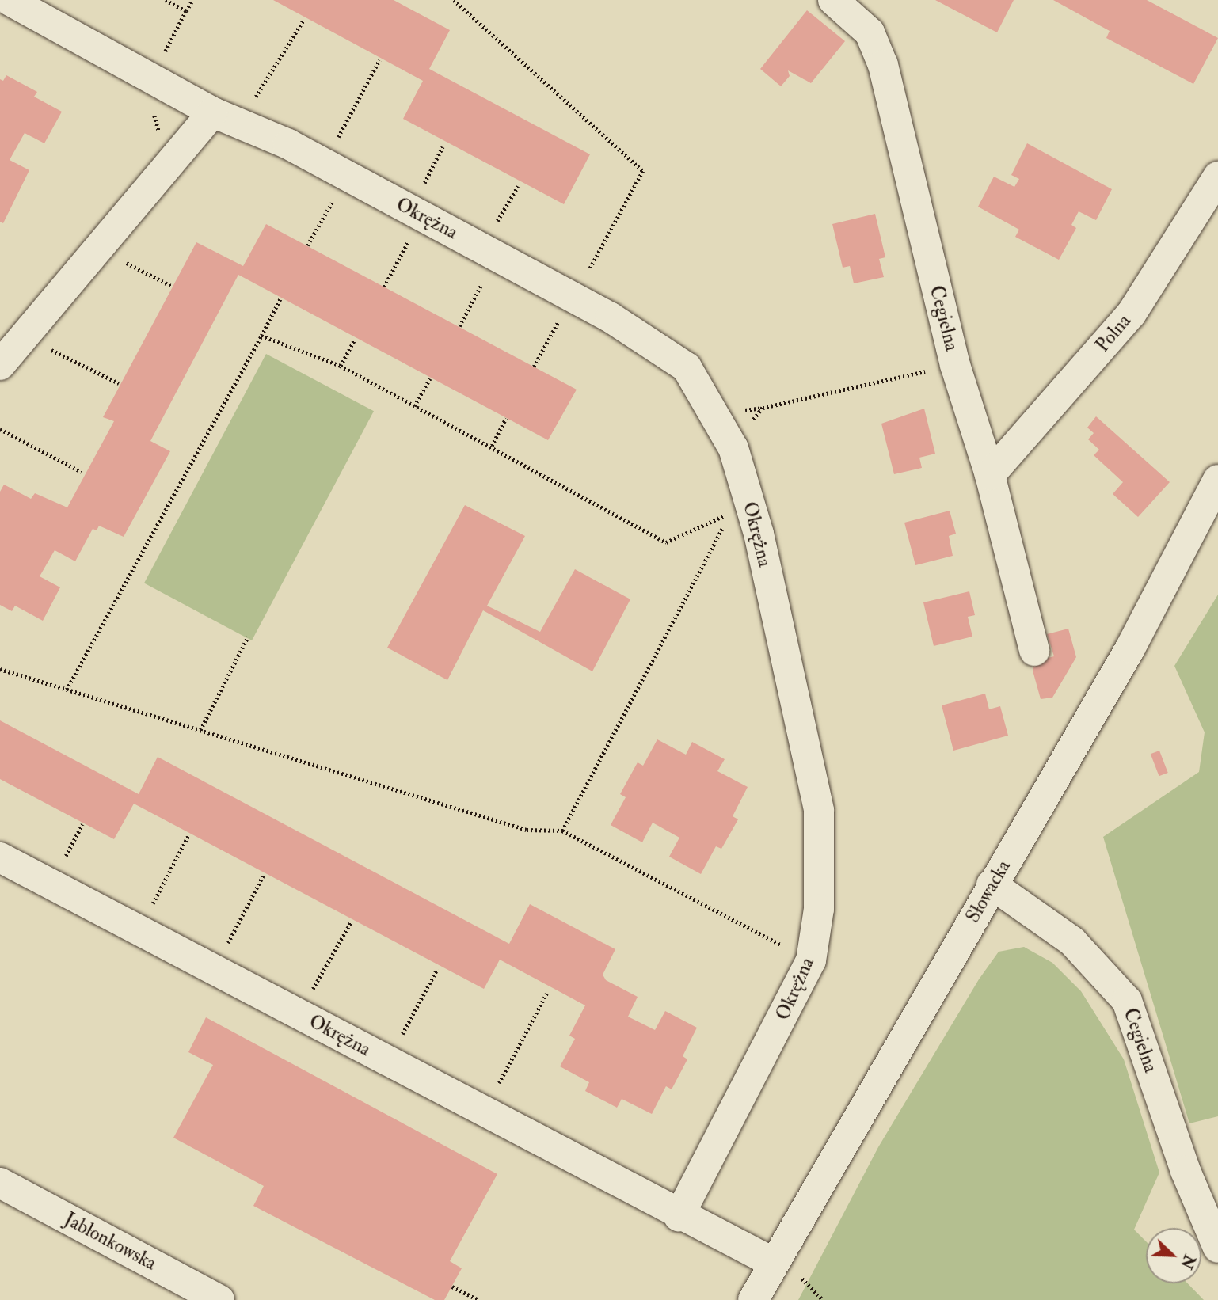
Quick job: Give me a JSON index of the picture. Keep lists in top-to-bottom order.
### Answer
{
  "streets": {
    "street": [
      "Okrężna",
      "Cegielna",
      "Polna",
      "Słowacka",
      "Jabłonkowska"
    ]
  },
  "crossings": [
    ["Okrężna", "Słowacka"],
    ["Cegielna", "Polna"],
    ["Cegielna", "Słowacka"]
  ],
  "north": "bottom right"
}
